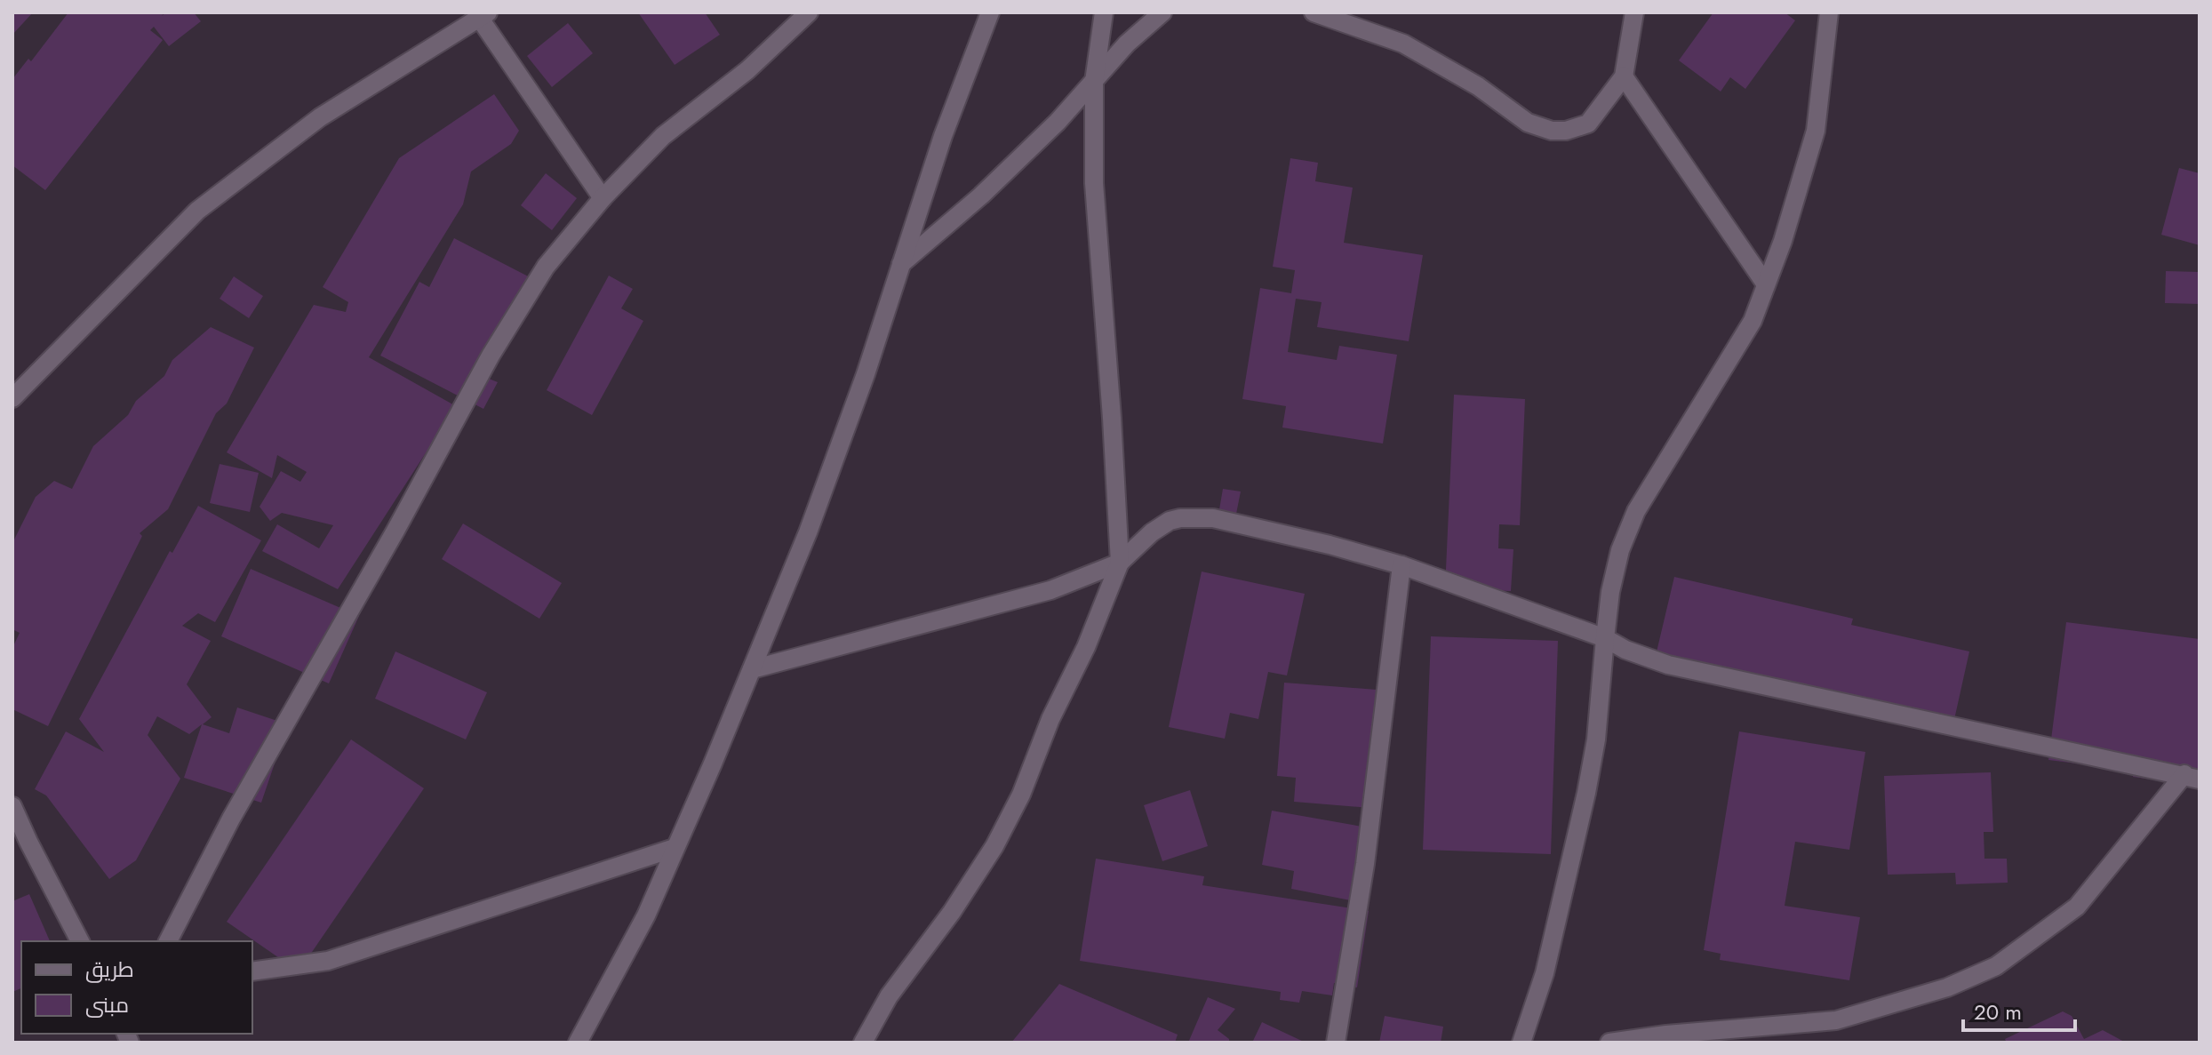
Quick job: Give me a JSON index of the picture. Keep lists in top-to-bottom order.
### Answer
{
  "legend": ["طريق", "مبنى"],
  "scale_bar": "20 m"
}
